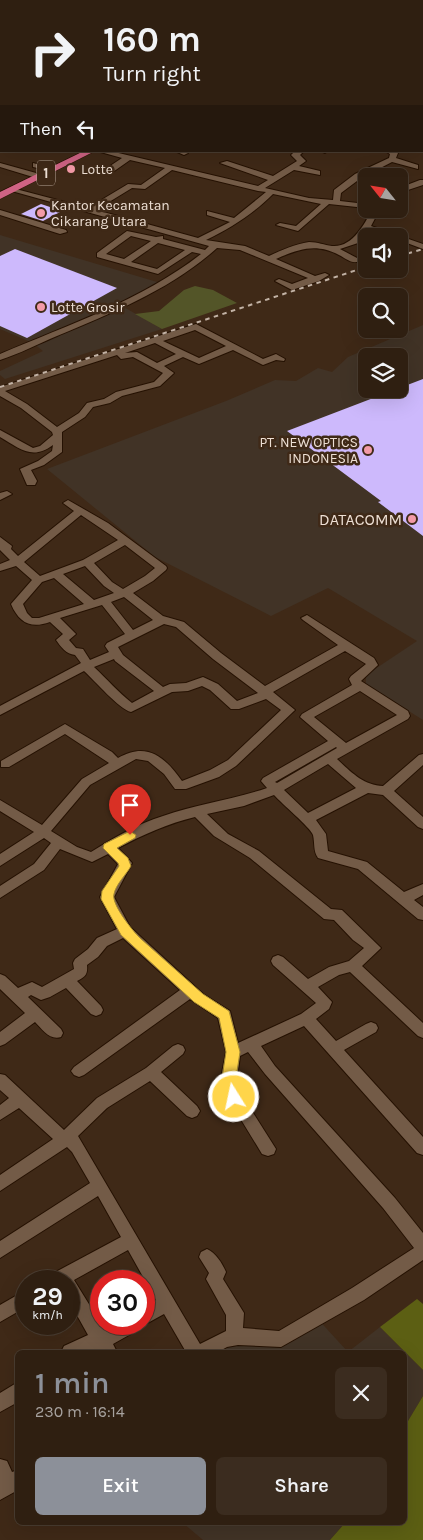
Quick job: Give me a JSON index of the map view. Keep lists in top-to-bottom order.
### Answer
{
  "streets": {
    "highway": ["1"]
  },
  "places": [
    "Lotte",
    "Kantor Kecamatan Cikarang Utara",
    "Lotte Grosir",
    "PT. NEW OPTICS INDONESIA",
    "DATACOMM"
  ],
  "north": "top left",
  "page": {
    "turn": ["160 m", "Turn right"],
    "then": "Then",
    "speed": "29 km/h",
    "limit": "30",
    "heading": ["1 min", "230 m · 16:14"],
    "buttons": ["Exit", "Share"]
  }
}
